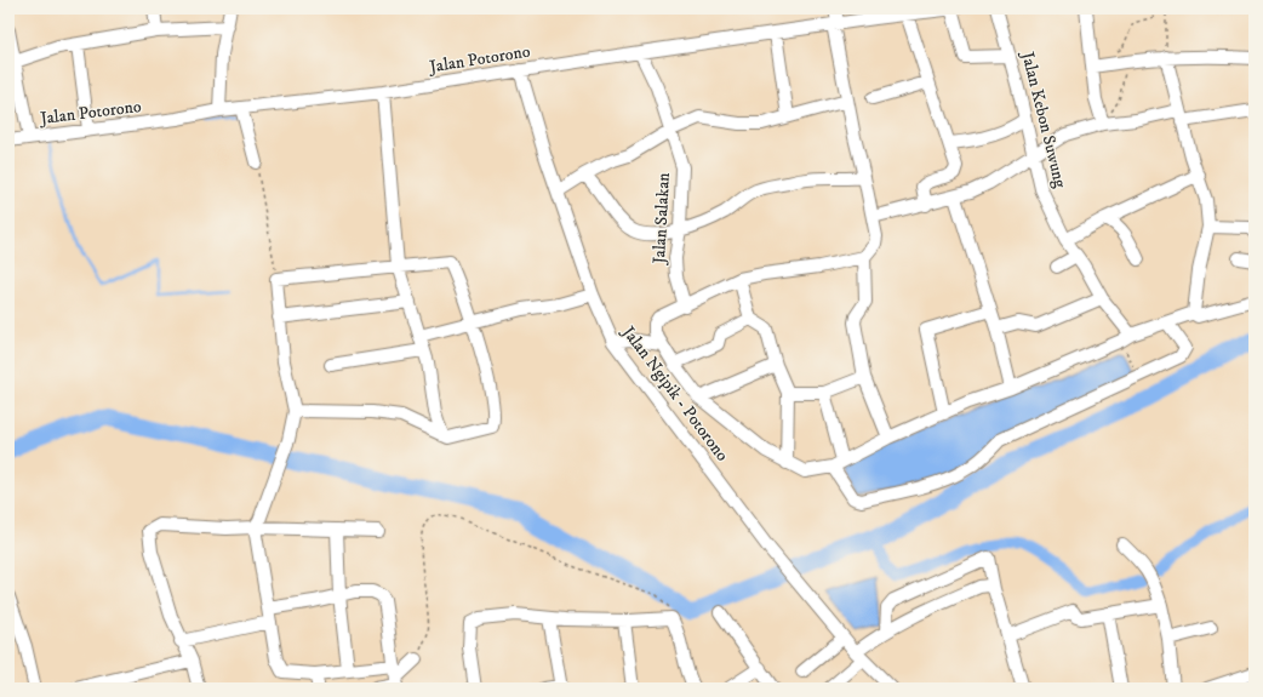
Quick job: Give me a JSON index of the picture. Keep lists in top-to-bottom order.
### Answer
{
  "streets": {
    "street": [
      "Jalan Potorono",
      "Jalan Kebon Suwung",
      "Jalan Salakan",
      "Jalan Ngipik - Potorono"
    ]
  },
  "crossings": [
    ["Jalan Potorono", "Jalan Salakan"],
    ["Jalan Potorono", "Jalan Ngipik - Potorono"]
  ]
}
